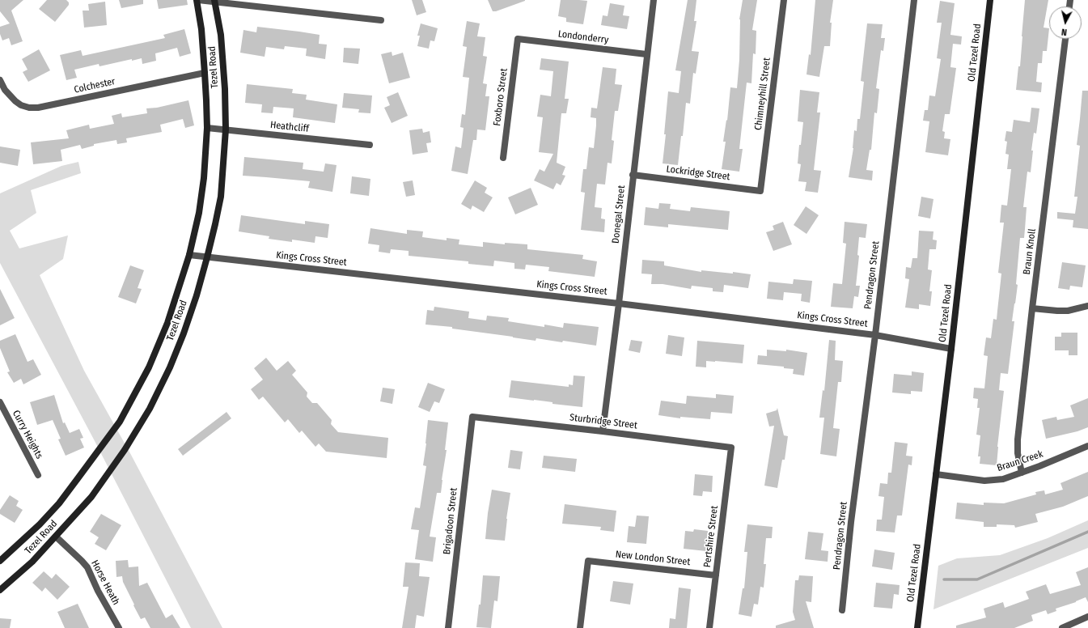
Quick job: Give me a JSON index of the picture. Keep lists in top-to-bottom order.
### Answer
{
  "streets": {
    "main road": ["Old Tezel Road", "Tezel Road"],
    "street": [
      "Londonderry",
      "Colchester",
      "Chimneyhill Street",
      "Foxboro Street",
      "Heathcliff",
      "Lockridge Street",
      "Donegal Street",
      "Braun Knoll",
      "Kings Cross Street",
      "Pendragon Street",
      "Sturbridge Street",
      "Curry Heights",
      "Braun Creek",
      "Brigadoon Street",
      "Pertshire Street",
      "New London Street",
      "Horse Heath"
    ]
  },
  "crossings": [
    ["Londonderry", "Foxboro Street"],
    ["Londonderry", "Donegal Street"],
    ["Old Tezel Road", "Kings Cross Street"],
    ["Old Tezel Road", "Braun Creek"],
    ["Tezel Road", "Colchester"],
    ["Tezel Road", "Heathcliff"],
    ["Tezel Road", "Kings Cross Street"],
    ["Tezel Road", "Horse Heath"],
    ["Chimneyhill Street", "Lockridge Street"],
    ["Lockridge Street", "Donegal Street"],
    ["Donegal Street", "Kings Cross Street"],
    ["Donegal Street", "Sturbridge Street"],
    ["Braun Knoll", "Braun Creek"],
    ["Kings Cross Street", "Pendragon Street"],
    ["Sturbridge Street", "Brigadoon Street"],
    ["Sturbridge Street", "Pertshire Street"],
    ["Pertshire Street", "New London Street"]
  ],
  "north": "bottom"
}
